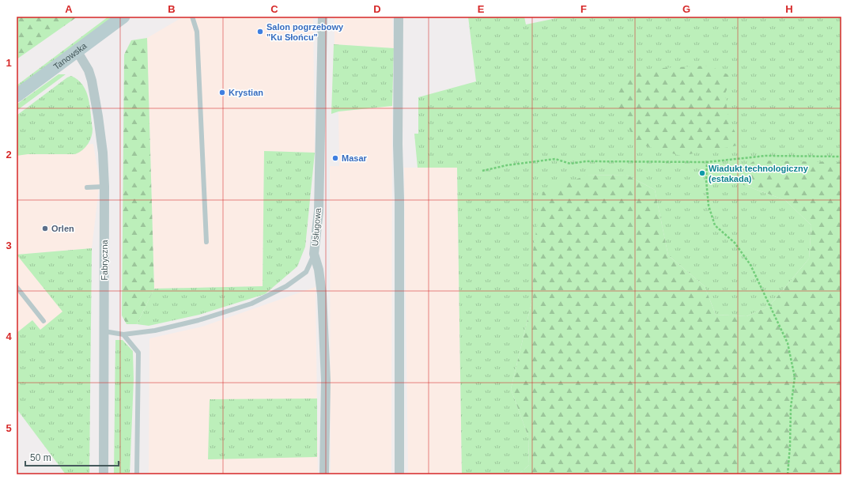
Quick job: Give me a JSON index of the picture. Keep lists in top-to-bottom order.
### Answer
{
  "streets": {
    "main road": ["Tanowska"],
    "street": ["Usługowa", "Fabryczna"]
  },
  "crossings": [
    ["Tanowska", "Fabryczna"]
  ],
  "places": [
    "Salon pogrzebowy \"Ku Słońcu\"",
    "Krystian",
    "Masar",
    "Wiadukt technologiczny (estakada)",
    "Orlen"
  ],
  "scale_bar": "50 m",
  "grid": {
    "columns": [
      "A",
      "B",
      "C",
      "D",
      "E",
      "F",
      "G",
      "H"
    ],
    "rows": [
      "1",
      "2",
      "3",
      "4",
      "5"
    ]
  }
}
